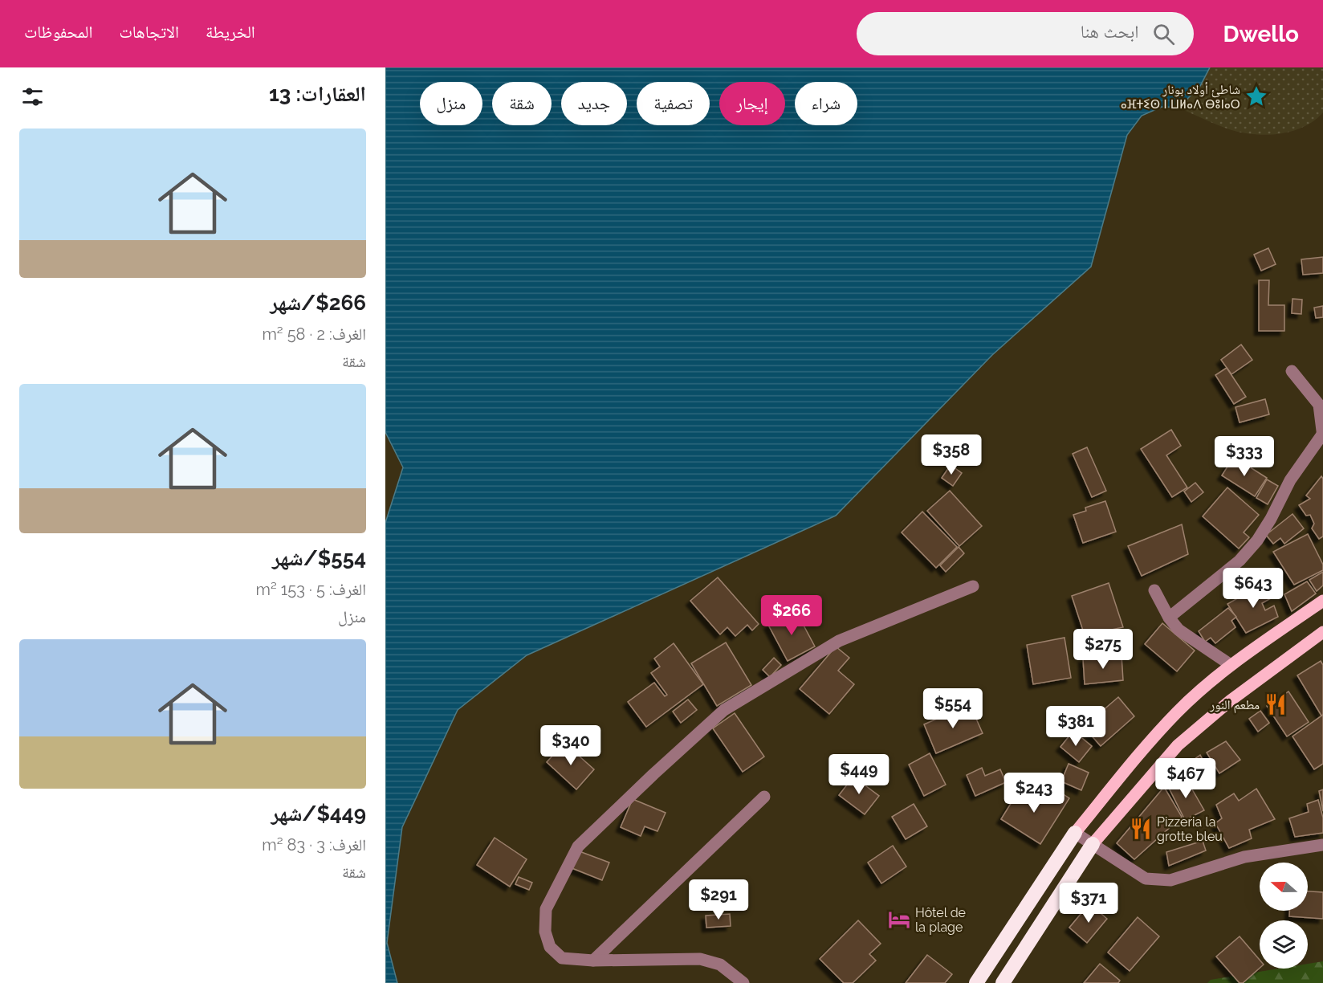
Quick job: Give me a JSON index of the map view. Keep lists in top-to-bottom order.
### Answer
{
  "places": {
    "place": ["شاطئ أولاد بونار ⴰⴼⵜⵉⵙ ⵏ ⵡⵍⴰⴷ ⴱⵓⵏⴰⵔ"],
    "restaurant": ["مطعم النور", "Pizzeria la grotte bleu"],
    "hotel": ["Hôtel de la plage"]
  },
  "north": "left",
  "page": {
    "header": "Dwello",
    "search": "ابحث هنا",
    "nav": ["الخريطة", "الاتجاهات", "المحفوظات"],
    "heading": "العقارات: 13",
    "chip": [
      "شراء",
      "إيجار",
      "تصفية",
      "جديد",
      "شقة",
      "منزل"
    ],
    "list": [
      {
        "name": "$266/شهر",
        "note": "الغرف: 2 · 58 m² · شقة"
      },
      {
        "name": "$554/شهر",
        "note": "الغرف: 5 · 153 m² · منزل"
      },
      {
        "name": "$449/شهر",
        "note": "الغرف: 3 · 83 m² · شقة"
      }
    ],
    "price": [
      "$358",
      "$333",
      "$643",
      "$266",
      "$275",
      "$554",
      "$381",
      "$340",
      "$449",
      "$467",
      "$243",
      "$291",
      "$371"
    ]
  }
}
